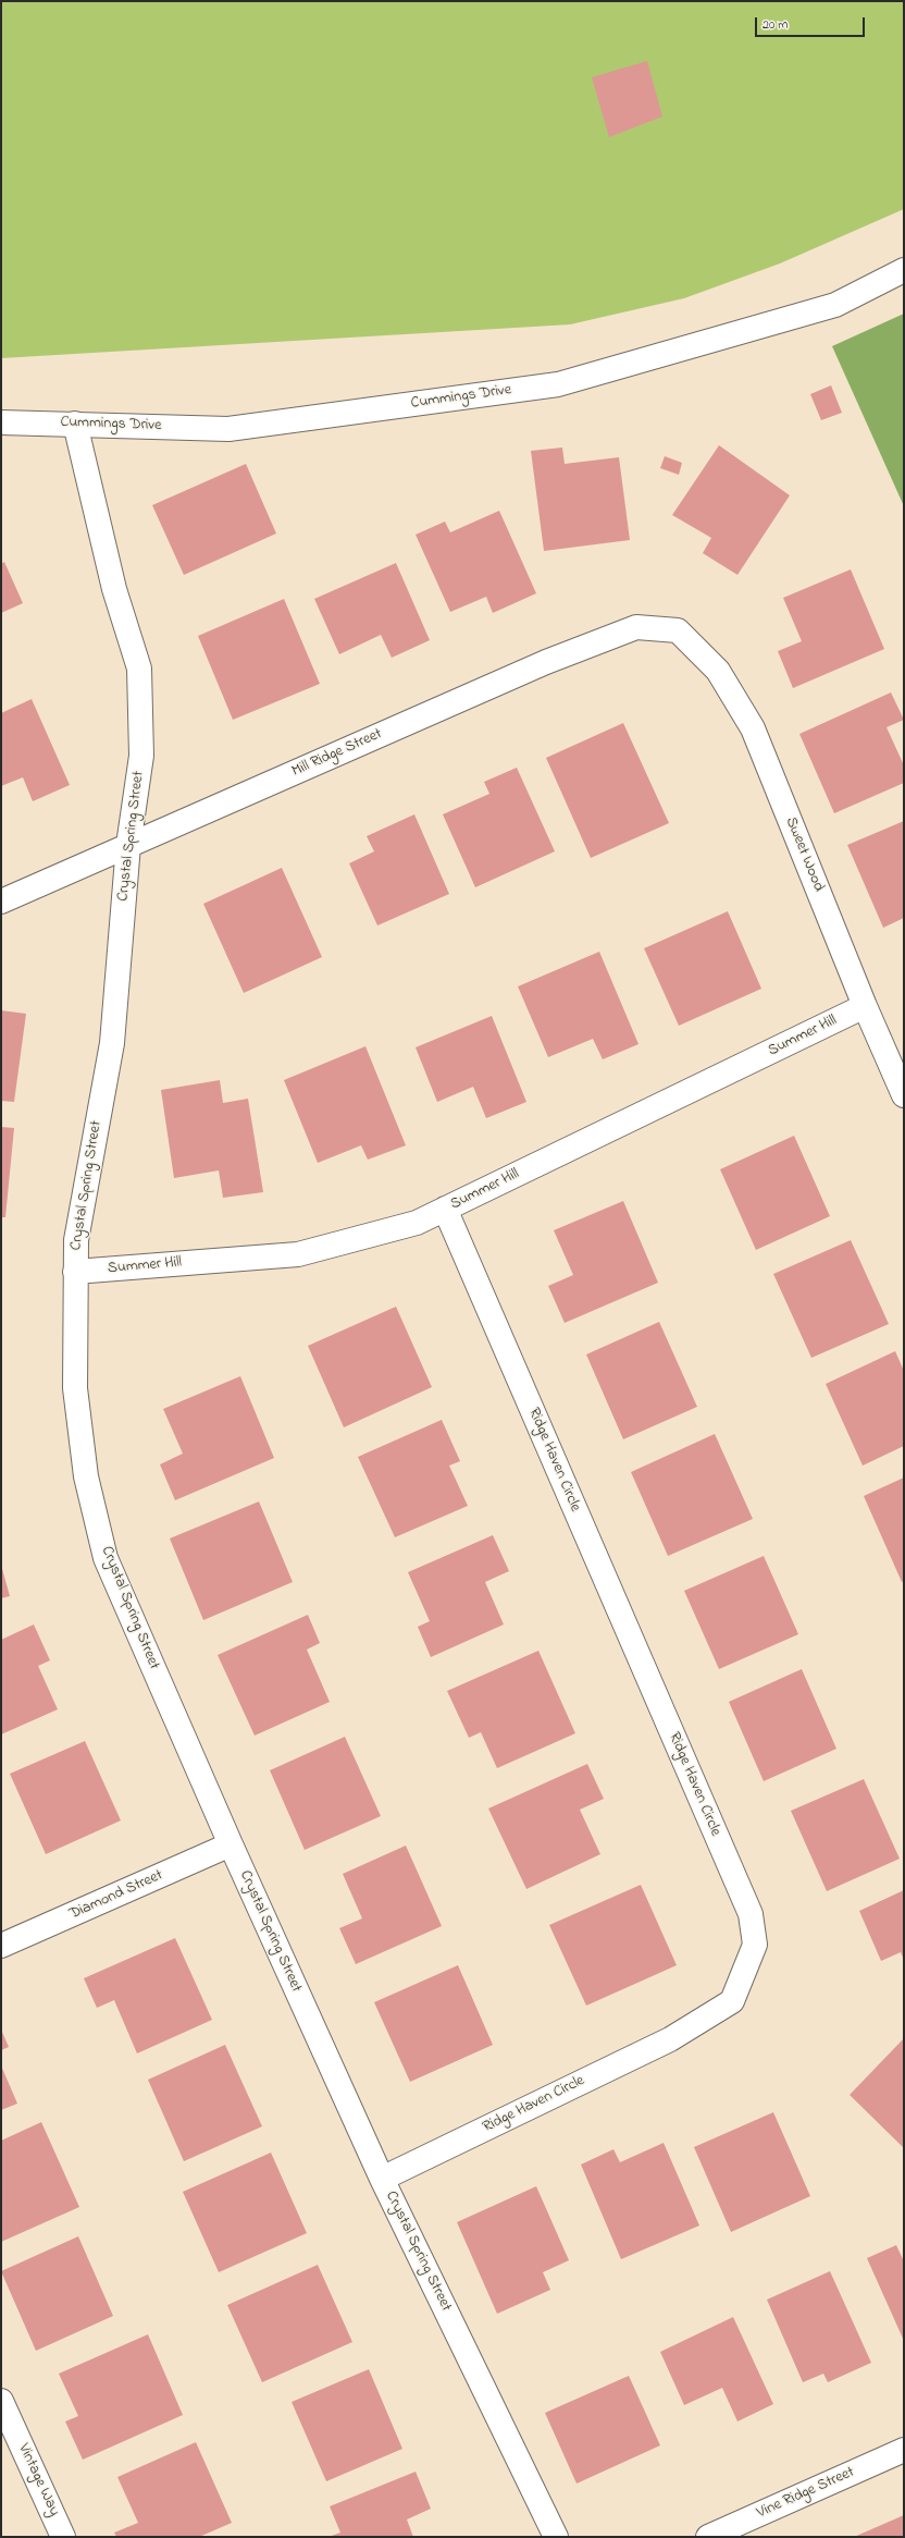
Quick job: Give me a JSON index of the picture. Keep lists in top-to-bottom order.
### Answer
{
  "streets": {
    "street": [
      "Cummings Drive",
      "Mill Ridge Street",
      "Crystal Spring Street",
      "Sweet Wood",
      "Summer Hill",
      "Ridge Haven Circle",
      "Diamond Street",
      "Vintage Way",
      "Vine Ridge Street"
    ]
  },
  "crossings": [
    ["Cummings Drive", "Crystal Spring Street"],
    ["Mill Ridge Street", "Crystal Spring Street"],
    ["Mill Ridge Street", "Sweet Wood"],
    ["Crystal Spring Street", "Summer Hill"],
    ["Crystal Spring Street", "Ridge Haven Circle"],
    ["Crystal Spring Street", "Diamond Street"],
    ["Sweet Wood", "Summer Hill"],
    ["Summer Hill", "Ridge Haven Circle"]
  ],
  "scale_bar": "20 m"
}
